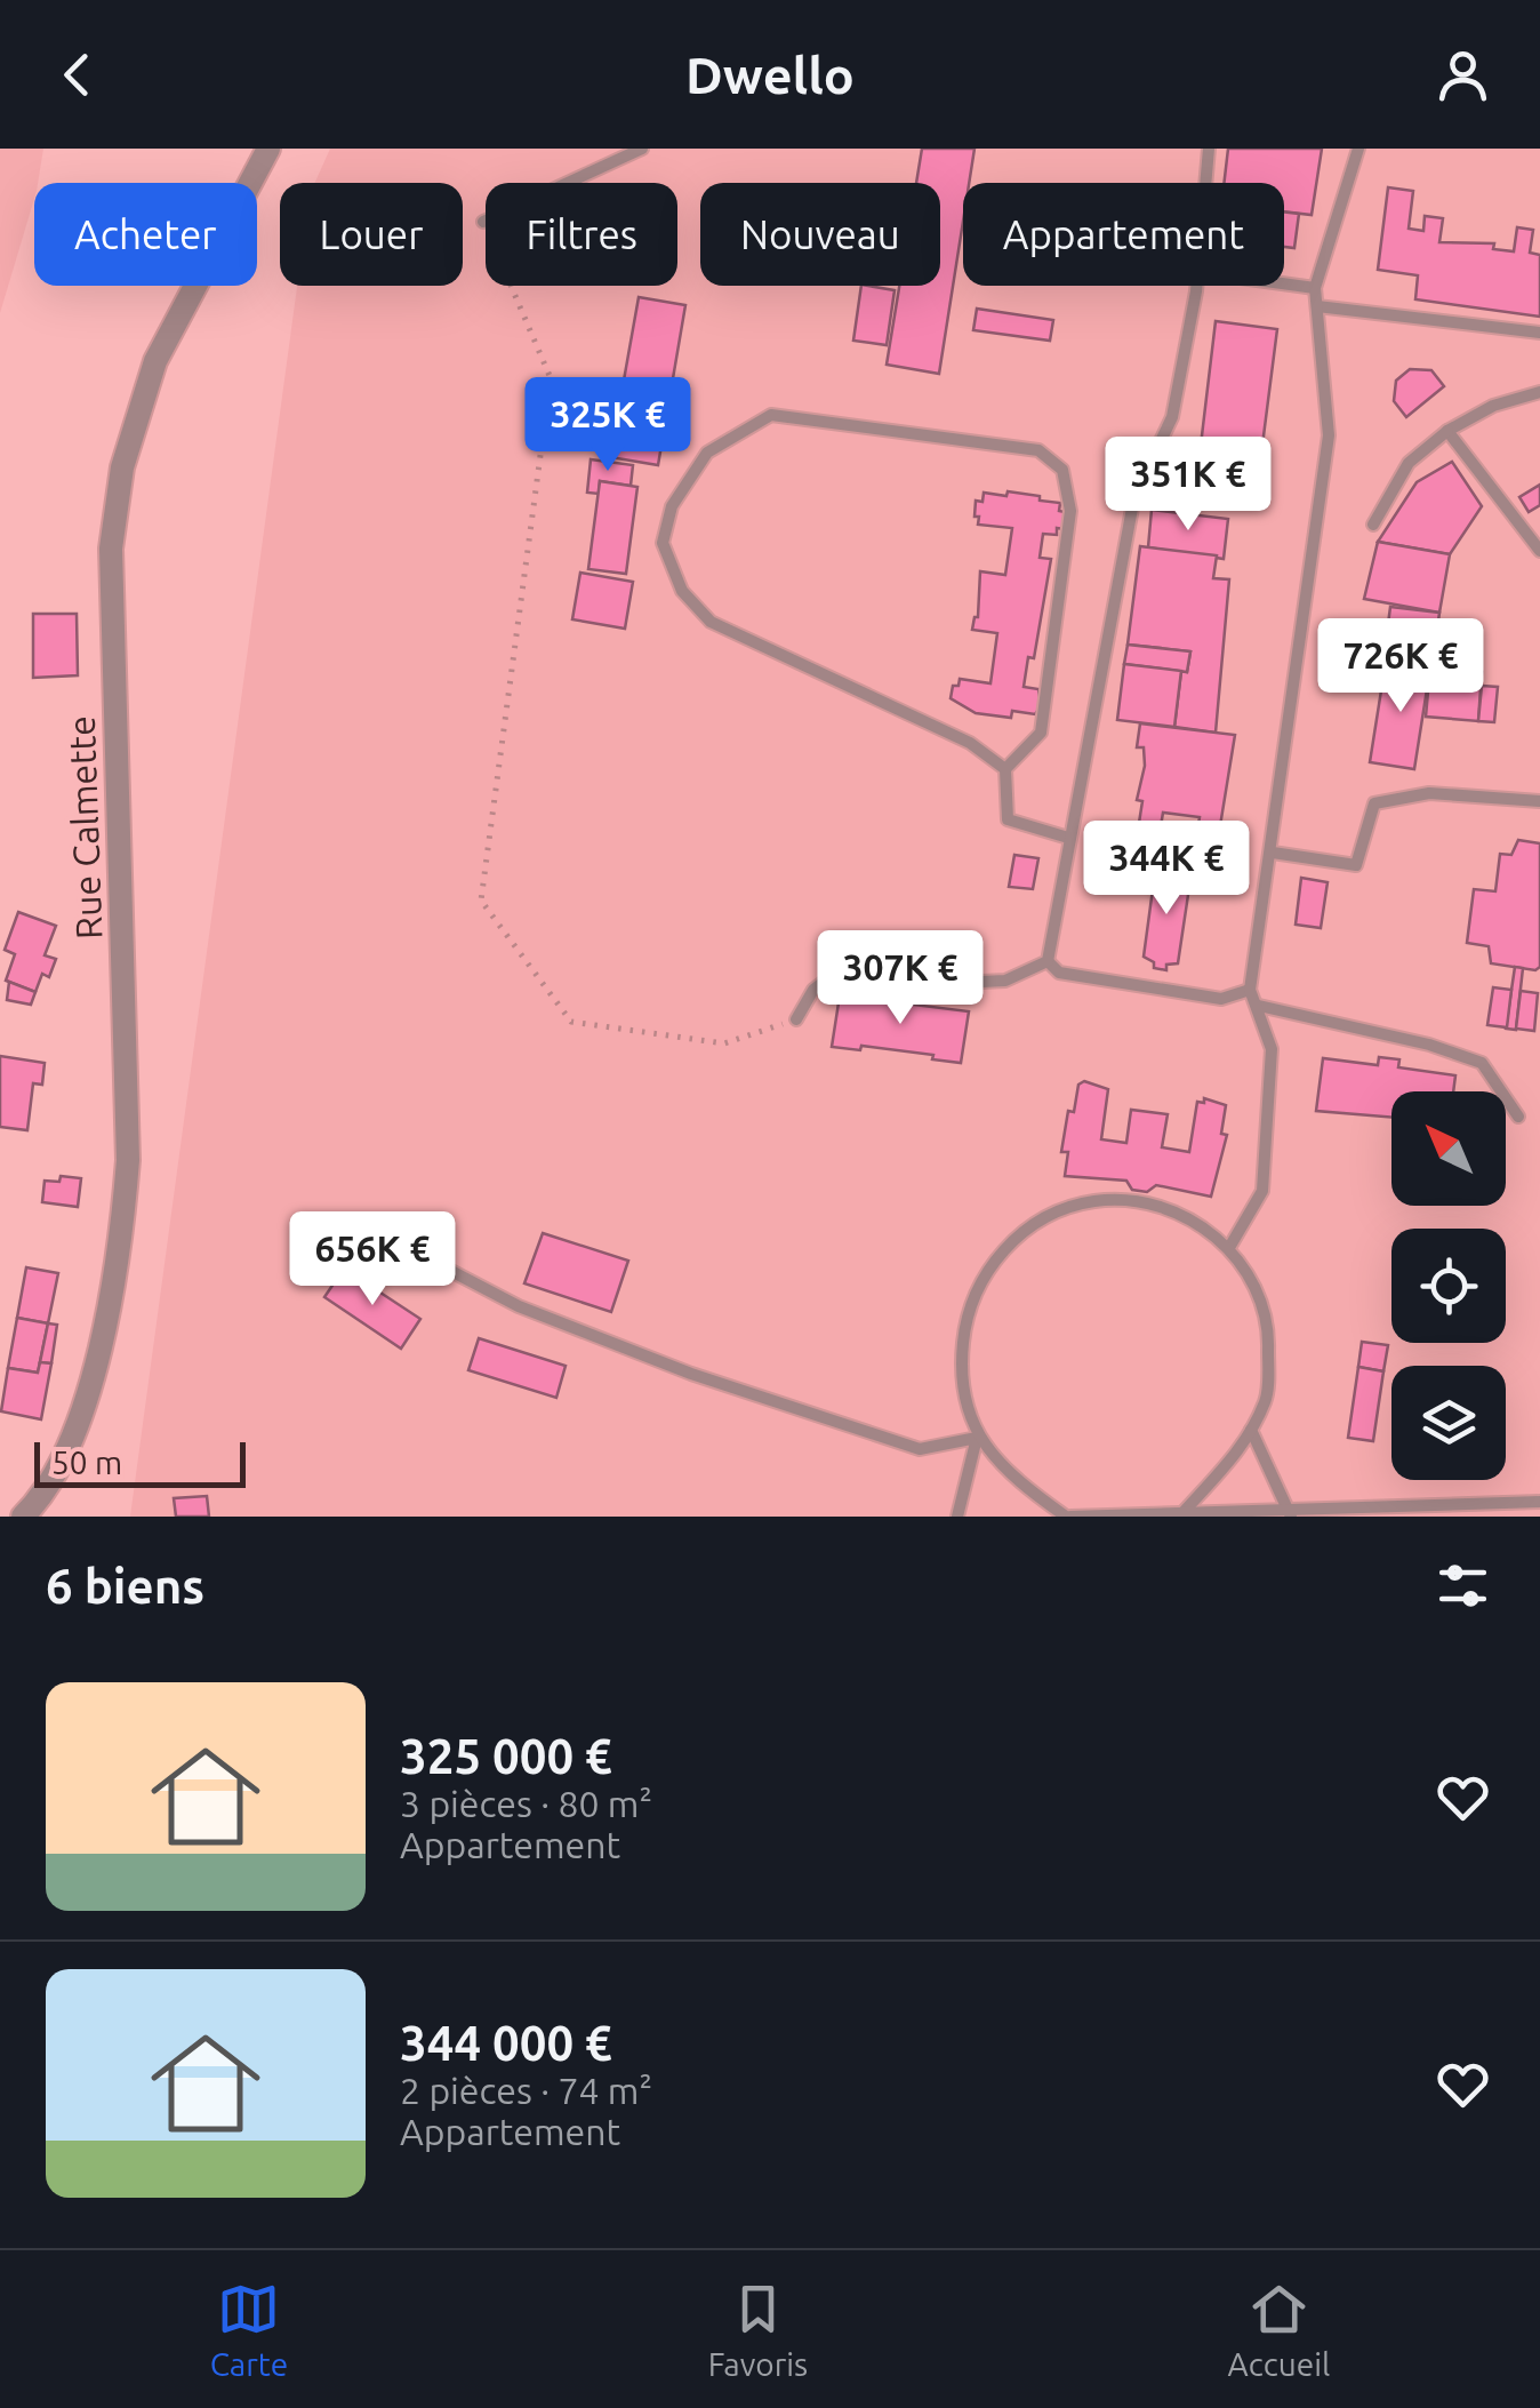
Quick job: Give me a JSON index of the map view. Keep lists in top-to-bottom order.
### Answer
{
  "streets": {
    "street": ["Rue Calmette"]
  },
  "scale_bar": "50 m",
  "north": "top left",
  "page": {
    "header": "Dwello",
    "chip": [
      "Acheter",
      "Louer",
      "Filtres",
      "Nouveau",
      "Appartement"
    ],
    "price": [
      "325K €",
      "351K €",
      "726K €",
      "344K €",
      "307K €",
      "656K €"
    ],
    "scale": "50 m",
    "heading": "6 biens",
    "list": [
      {
        "name": "325 000 €",
        "note": "3 pièces · 80 m² · Appartement"
      },
      {
        "name": "344 000 €",
        "note": "2 pièces · 74 m² · Appartement"
      }
    ],
    "tabs": ["Carte", "Favoris", "Accueil"]
  }
}
